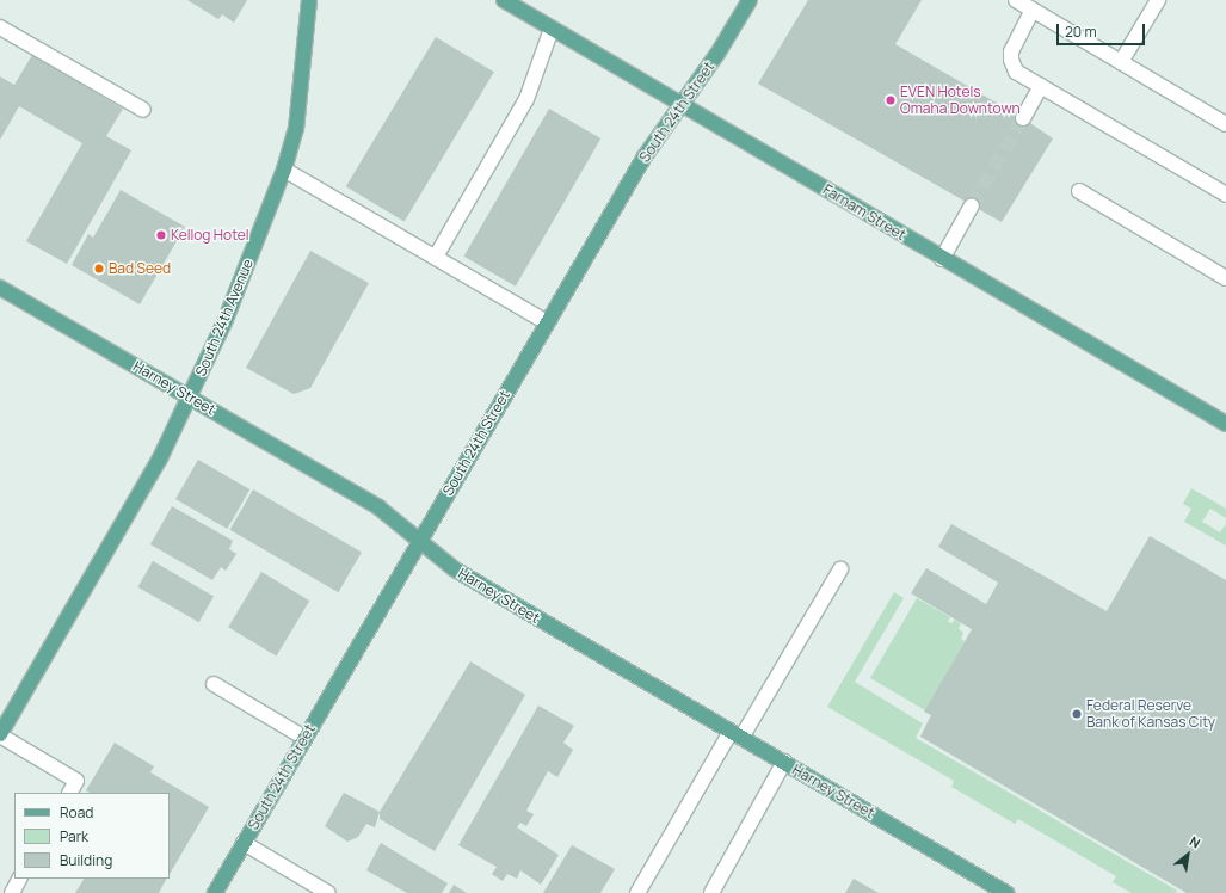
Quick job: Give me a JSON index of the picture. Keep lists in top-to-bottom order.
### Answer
{
  "streets": {
    "main road": [
      "South 24th Street",
      "Farnam Street",
      "South 24th Avenue",
      "Harney Street"
    ]
  },
  "crossings": [
    ["South 24th Street", "Farnam Street"],
    ["South 24th Street", "Harney Street"],
    ["South 24th Avenue", "Harney Street"]
  ],
  "places": [
    "EVEN Hotels Omaha Downtown",
    "Kellog Hotel",
    "Bad Seed",
    "Federal Reserve Bank of Kansas City"
  ],
  "legend": ["Road", "Park", "Building"],
  "scale_bar": "20 m",
  "north": "top right"
}
